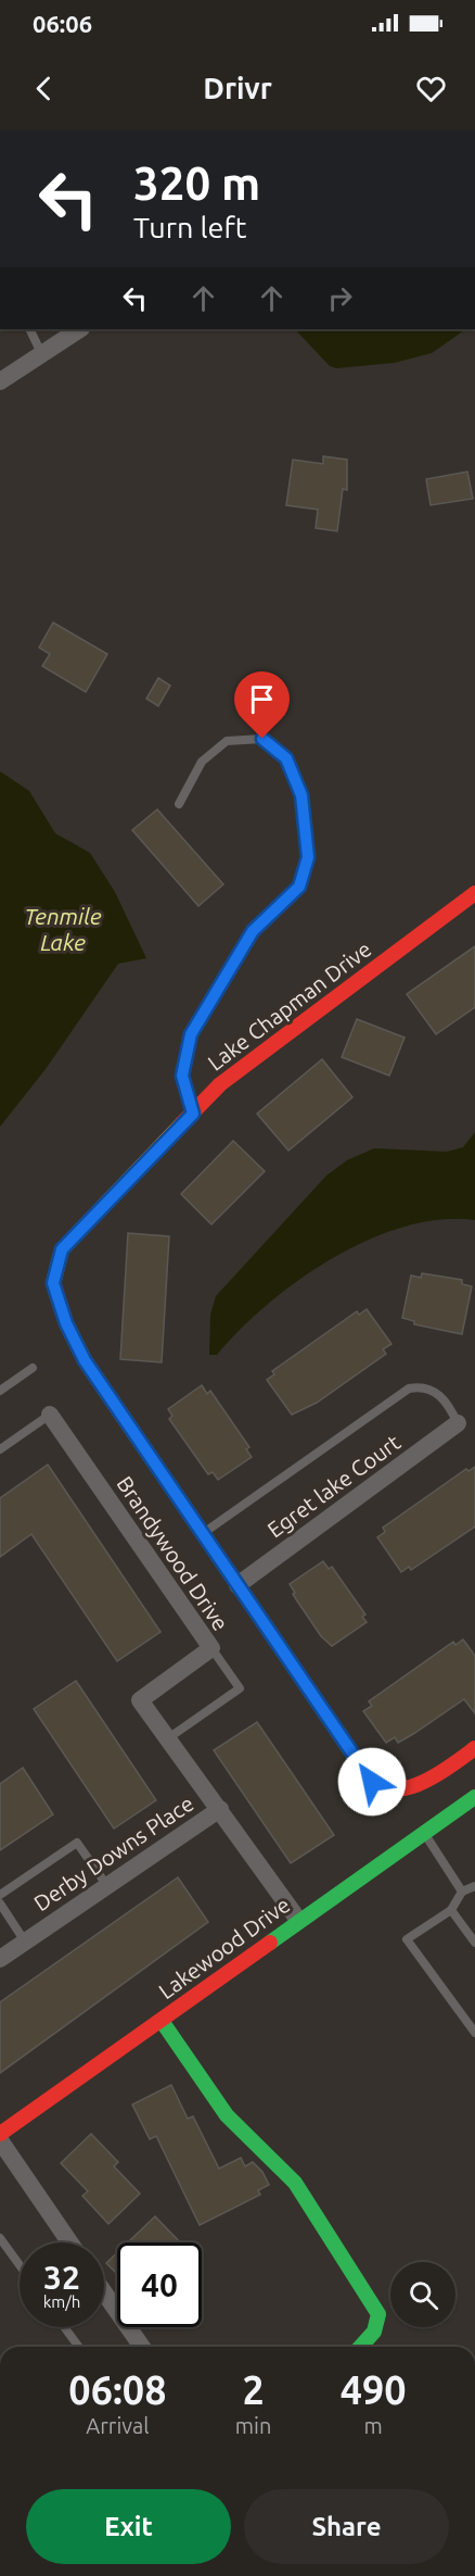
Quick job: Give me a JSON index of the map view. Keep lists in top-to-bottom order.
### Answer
{
  "streets": {
    "street": [
      "Lake Chapman Drive",
      "Egret lake Court",
      "Brandywood Drive",
      "Derby Downs Place",
      "Lakewood Drive"
    ]
  },
  "crossings": [
    ["Lake Chapman Drive", "Egret lake Court"],
    ["Brandywood Drive", "Derby Downs Place"],
    ["Brandywood Drive", "Lakewood Drive"]
  ],
  "water": ["Tenmile Lake"],
  "page": {
    "status": "06:06",
    "header": "Drivr",
    "turn": ["320 m", "Turn left"],
    "speed": "32 km/h",
    "limit": "40",
    "eta": [
      "06:08",
      "Arrival",
      "2",
      "min",
      "490",
      "m"
    ],
    "buttons": ["Exit", "Share"]
  }
}
